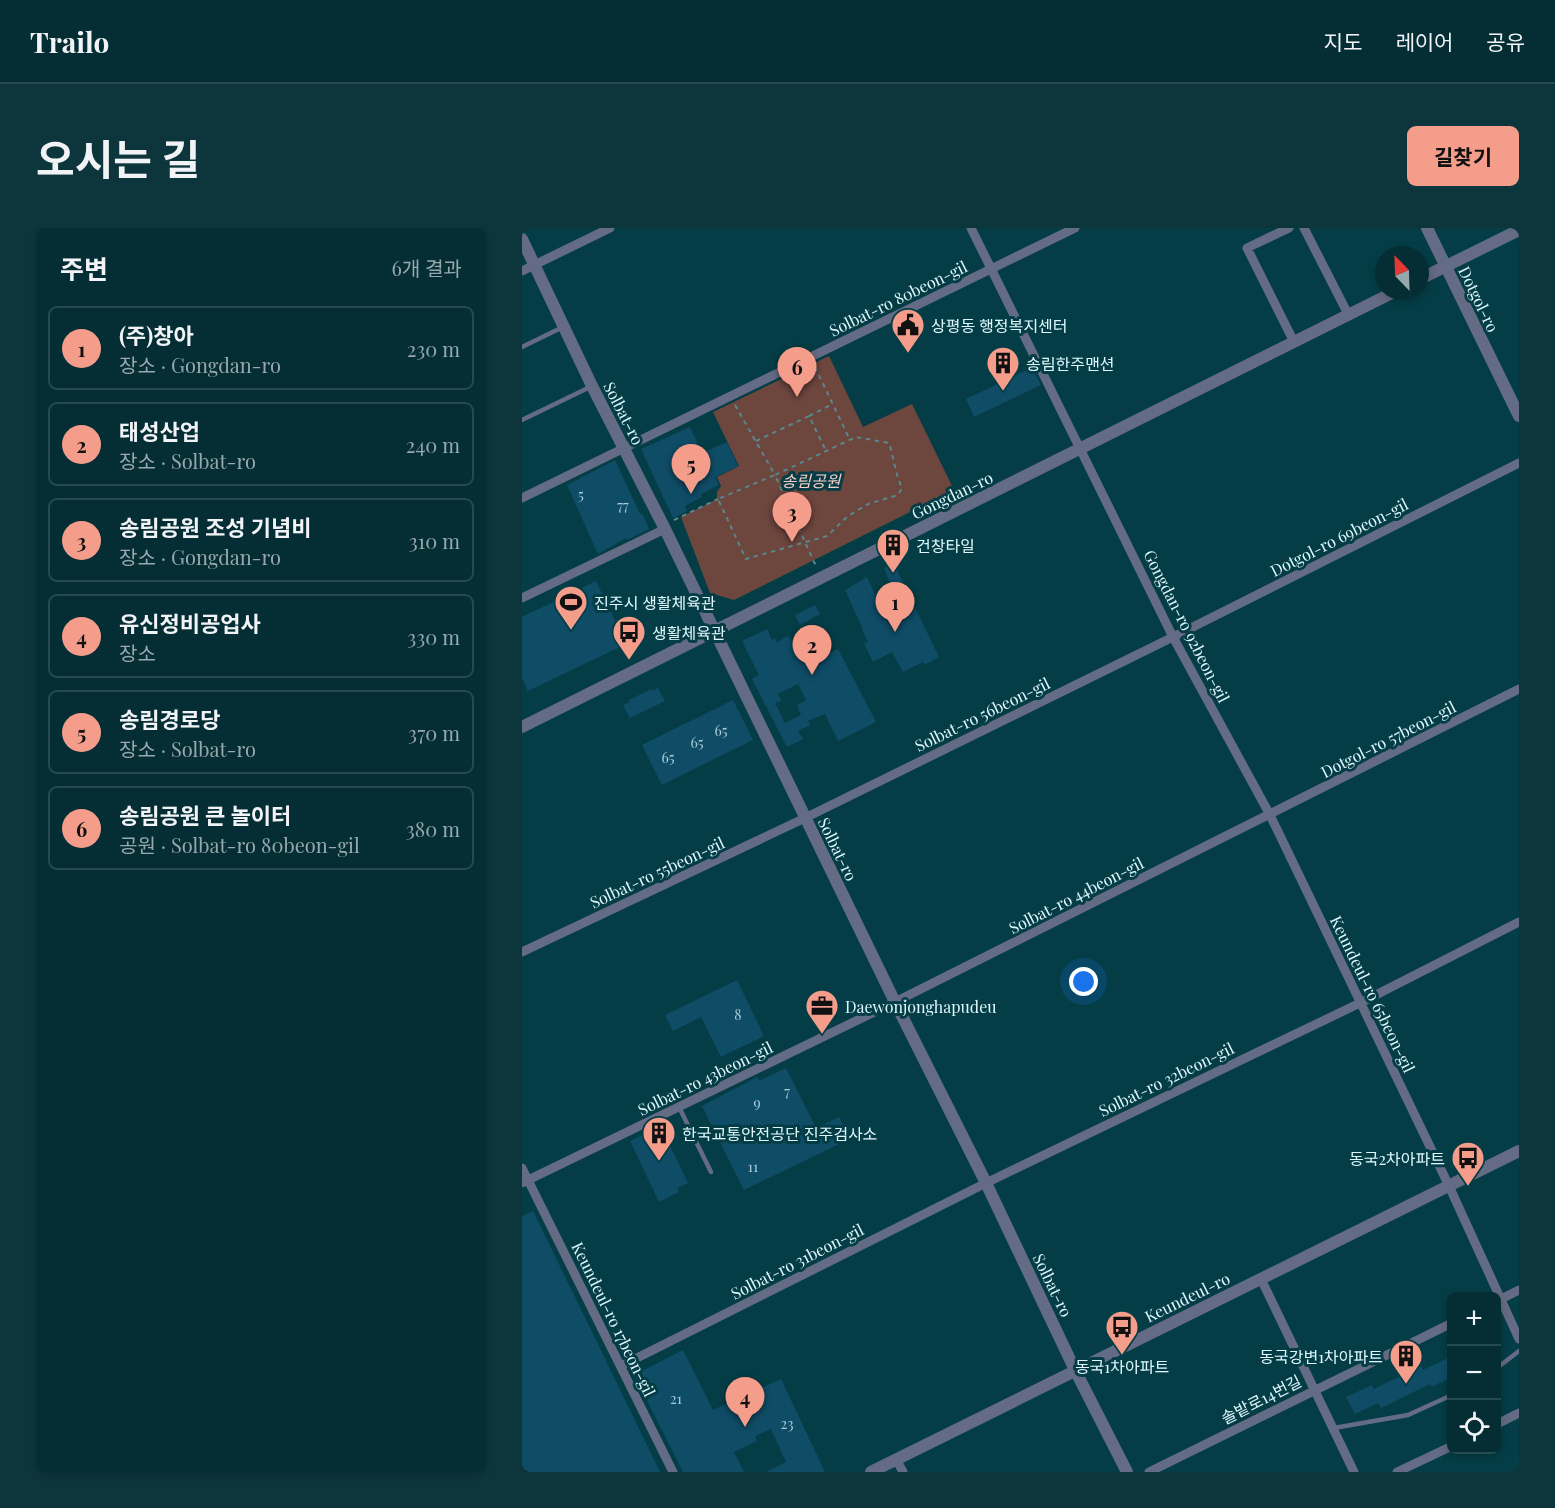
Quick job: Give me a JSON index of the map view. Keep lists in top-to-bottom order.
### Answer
{
  "streets": {
    "street": [
      "Solbat-ro 80beon-gil",
      "Dotgol-ro",
      "Solbat-ro",
      "Gongdan-ro",
      "Dotgol-ro 69beon-gil",
      "Gongdan-ro 92beon-gil",
      "Solbat-ro 56beon-gil",
      "Dotgol-ro 57beon-gil",
      "Solbat-ro 55beon-gil",
      "Solbat-ro 44beon-gil",
      "Keundeul-ro 65beon-gil",
      "Solbat-ro 43beon-gil",
      "Solbat-ro 32beon-gil",
      "Solbat-ro 31beon-gil",
      "Keundeul-ro",
      "Keundeul-ro 17beon-gil",
      "솔밭로14번길"
    ]
  },
  "crossings": [
    ["Solbat-ro 80beon-gil", "Solbat-ro"],
    ["Solbat-ro 80beon-gil", "Gongdan-ro 92beon-gil"],
    ["Solbat-ro", "Gongdan-ro"],
    ["Solbat-ro", "Solbat-ro 56beon-gil"],
    ["Solbat-ro", "Solbat-ro 55beon-gil"],
    ["Solbat-ro", "Solbat-ro 44beon-gil"],
    ["Solbat-ro", "Solbat-ro 43beon-gil"],
    ["Solbat-ro", "Solbat-ro 32beon-gil"],
    ["Solbat-ro", "Solbat-ro 31beon-gil"],
    ["Solbat-ro", "Keundeul-ro"],
    ["Gongdan-ro", "Gongdan-ro 92beon-gil"],
    ["Dotgol-ro 69beon-gil", "Gongdan-ro 92beon-gil"],
    ["Dotgol-ro 69beon-gil", "Solbat-ro 56beon-gil"],
    ["Gongdan-ro 92beon-gil", "Solbat-ro 56beon-gil"],
    ["Gongdan-ro 92beon-gil", "Dotgol-ro 57beon-gil"],
    ["Gongdan-ro 92beon-gil", "Solbat-ro 44beon-gil"],
    ["Gongdan-ro 92beon-gil", "Keundeul-ro 65beon-gil"],
    ["Solbat-ro 56beon-gil", "Solbat-ro 55beon-gil"],
    ["Dotgol-ro 57beon-gil", "Solbat-ro 44beon-gil"],
    ["Dotgol-ro 57beon-gil", "Keundeul-ro 65beon-gil"],
    ["Solbat-ro 44beon-gil", "Keundeul-ro 65beon-gil"],
    ["Solbat-ro 44beon-gil", "Solbat-ro 43beon-gil"],
    ["Keundeul-ro 65beon-gil", "Solbat-ro 32beon-gil"],
    ["Keundeul-ro 65beon-gil", "Keundeul-ro"],
    ["Solbat-ro 43beon-gil", "Keundeul-ro 17beon-gil"],
    ["Solbat-ro 32beon-gil", "Solbat-ro 31beon-gil"],
    ["Solbat-ro 31beon-gil", "Keundeul-ro 17beon-gil"]
  ],
  "parks": ["송림공원"],
  "places": {
    "public building": ["상평동 행정복지센터"],
    "building": [
      "송림한주맨션",
      "건창타일",
      "한국교통안전공단 진주검사소",
      "동국강변1차아파트"
    ],
    "sports": ["진주시 생활체육관"],
    "bus stop": ["생활체육관", "동국2차아파트", "동국1차아파트"],
    "office": ["Daewonjonghapudeu"]
  },
  "house_numbers": [
    "5",
    "77",
    "65",
    "65",
    "65",
    "8",
    "7",
    "9",
    "11",
    "21",
    "23"
  ],
  "north": "top left",
  "page": {
    "header": "Trailo",
    "nav": ["지도", "레이어", "공유"],
    "title": "오시는 길",
    "buttons": "길찾기",
    "heading": ["주변", "6개 결과"],
    "list": [
      {
        "mark": "1",
        "name": "(주)창아",
        "note": "장소 · Gongdan-ro",
        "value": "230 m"
      },
      {
        "mark": "2",
        "name": "태성산업",
        "note": "장소 · Solbat-ro",
        "value": "240 m"
      },
      {
        "mark": "3",
        "name": "송림공원 조성 기념비",
        "note": "장소 · Gongdan-ro",
        "value": "310 m"
      },
      {
        "mark": "4",
        "name": "유신정비공업사",
        "note": "장소",
        "value": "330 m"
      },
      {
        "mark": "5",
        "name": "송림경로당",
        "note": "장소 · Solbat-ro",
        "value": "370 m"
      },
      {
        "mark": "6",
        "name": "송림공원 큰 놀이터",
        "note": "공원 · Solbat-ro 80beon-gil",
        "value": "380 m"
      }
    ],
    "pins": [
      "6",
      "5",
      "3",
      "1",
      "2",
      "4"
    ],
    "map_buttons": ["+", "−"]
  }
}
